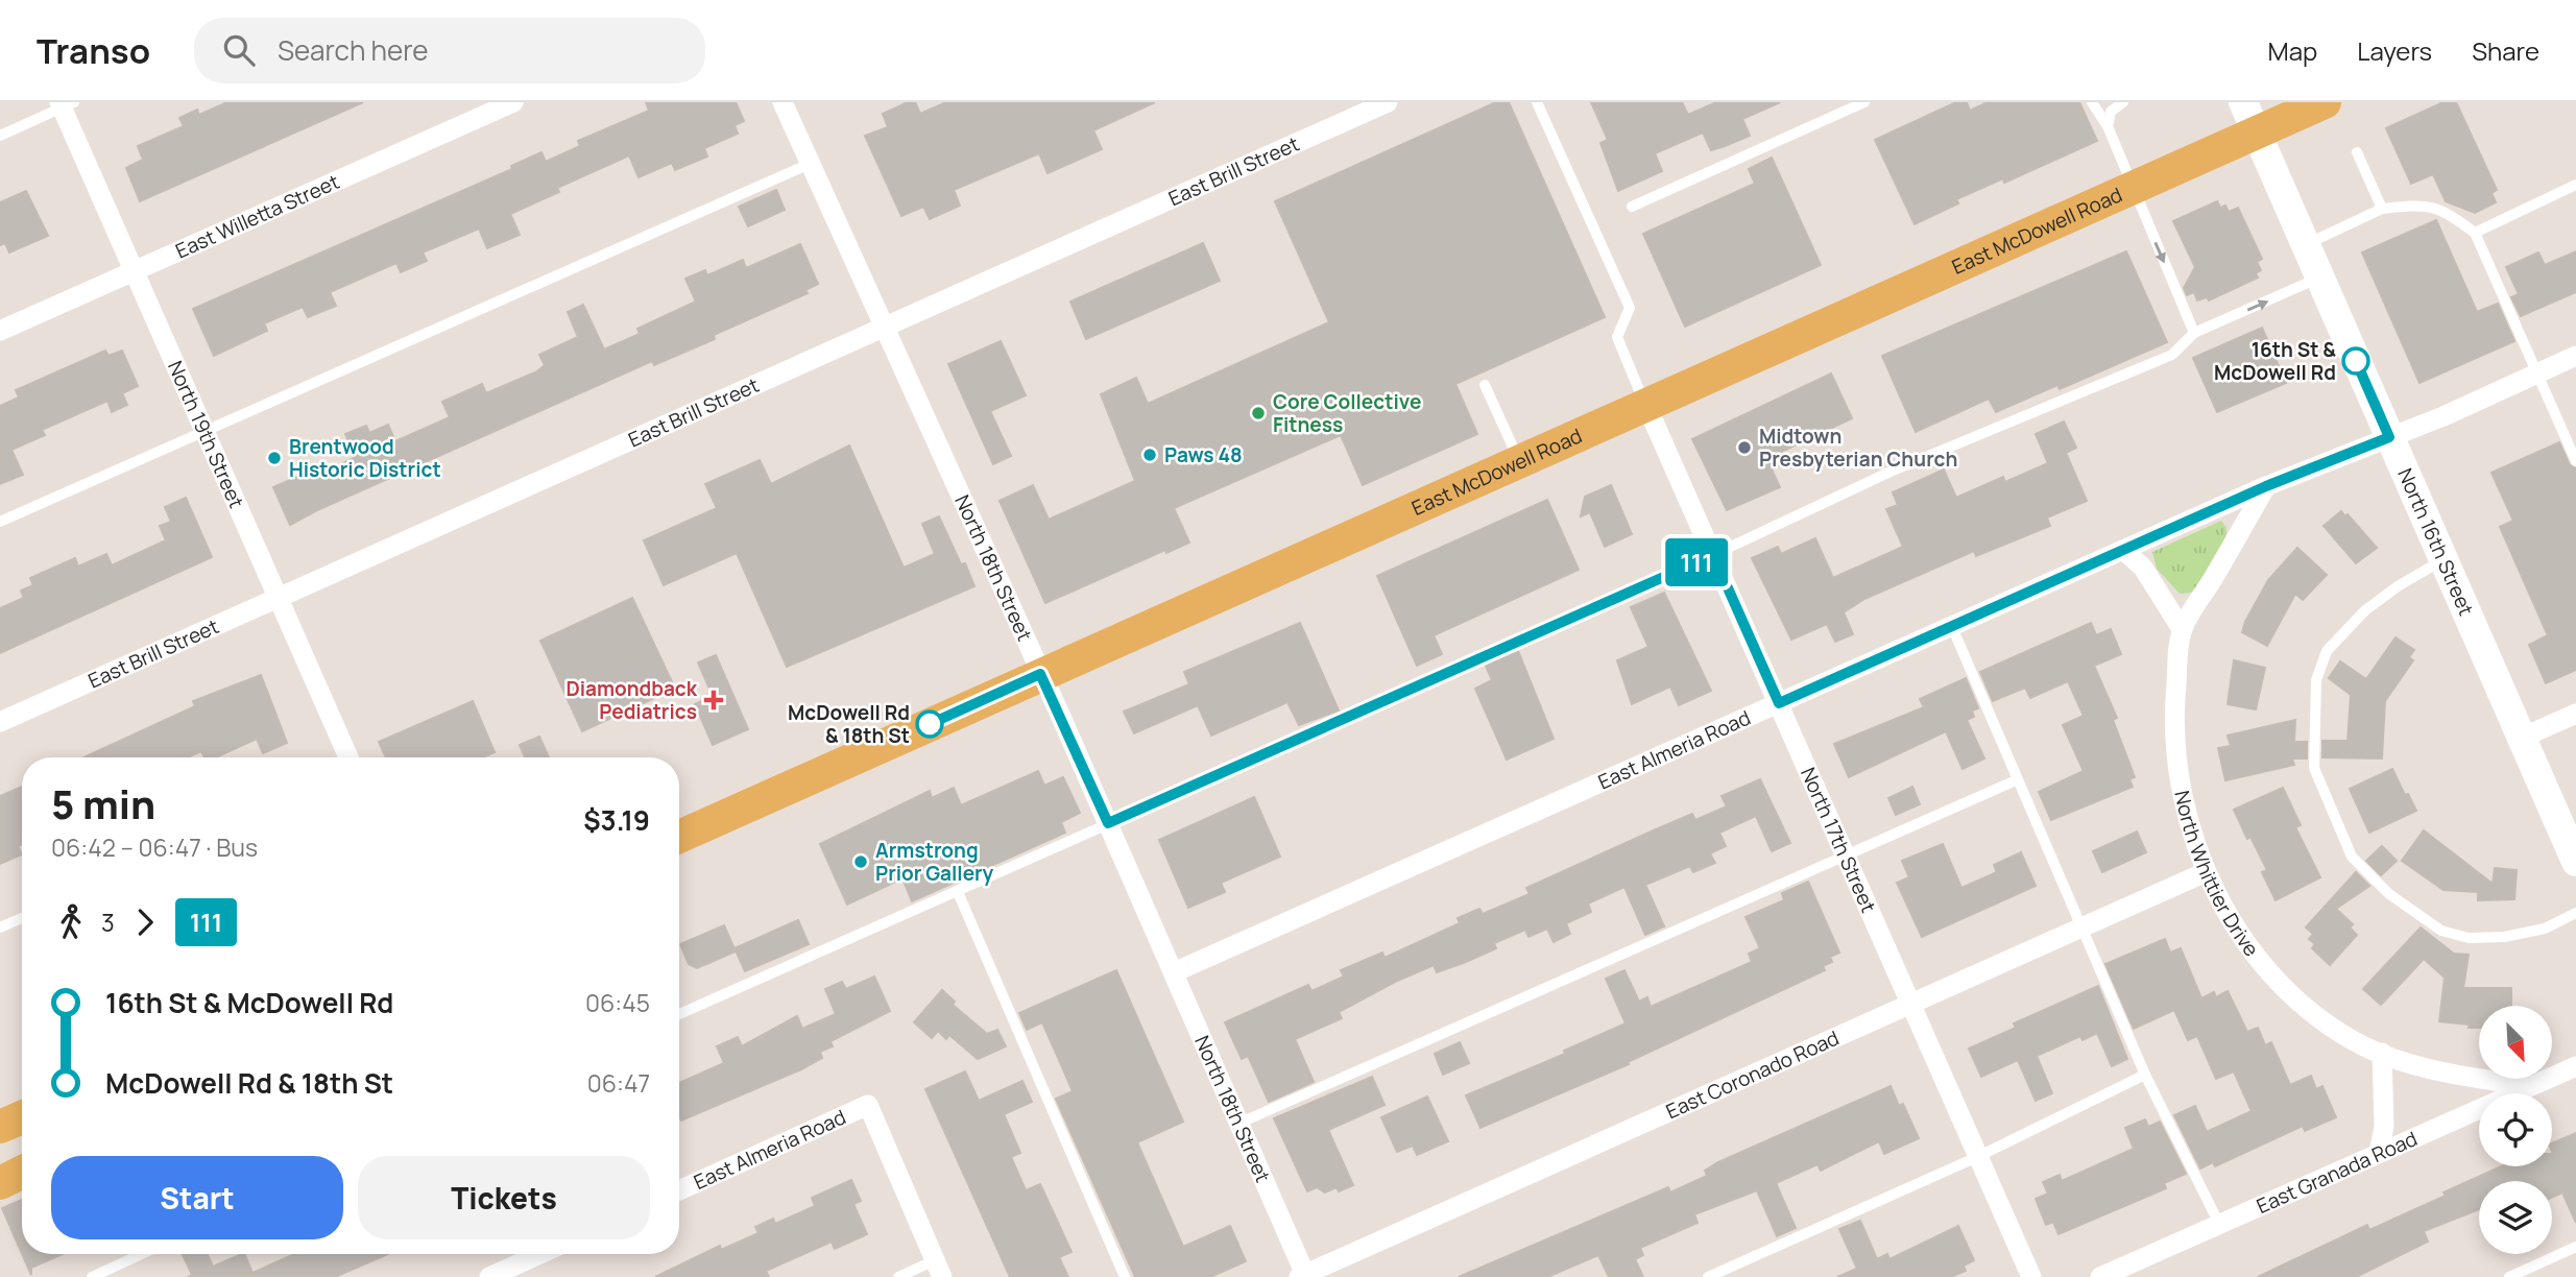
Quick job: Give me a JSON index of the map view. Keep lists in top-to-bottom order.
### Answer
{
  "streets": {
    "main road": ["East McDowell Road", "North 16th Street"],
    "street": [
      "East Brill Street",
      "East Willetta Street",
      "North 19th Street",
      "North 18th Street",
      "East Almeria Road",
      "North 17th Street",
      "North Whittier Drive",
      "East Coronado Road",
      "East Granada Road"
    ]
  },
  "crossings": [
    ["East Brill Street", "North 19th Street"],
    ["East Brill Street", "North 18th Street"],
    ["East Willetta Street", "North 19th Street"],
    ["East McDowell Road", "North 16th Street"],
    ["East McDowell Road", "North 18th Street"],
    ["East McDowell Road", "North 17th Street"],
    ["North 16th Street", "East Almeria Road"],
    ["North 18th Street", "East Almeria Road"],
    ["North 18th Street", "East Coronado Road"],
    ["East Almeria Road", "North 17th Street"],
    ["East Almeria Road", "North Whittier Drive"],
    ["North 17th Street", "East Coronado Road"],
    ["North Whittier Drive", "East Coronado Road"],
    ["North Whittier Drive", "East Granada Road"]
  ],
  "places": {
    "other": [
      "16th St & McDowell Rd",
      "Core Collective Fitness",
      "Midtown Presbyterian Church",
      "Paws 48",
      "Brentwood Historic District",
      "McDowell Rd & 18th St",
      "Armstrong Prior Gallery"
    ],
    "health": ["Diamondback Pediatrics"]
  },
  "lines": ["bus line 111"],
  "north": "bottom right",
  "page": {
    "header": "Transo",
    "search": "Search here",
    "nav": ["Map", "Layers", "Share"],
    "on_map": "111",
    "heading": ["5 min", "06:42 – 06:47 · Bus", "$3.19"],
    "legs": ["3", "111"],
    "list": [
      {
        "name": "16th St & McDowell Rd",
        "value": "06:45"
      },
      {
        "name": "McDowell Rd & 18th St",
        "value": "06:47"
      }
    ],
    "buttons": ["Start", "Tickets"]
  }
}
